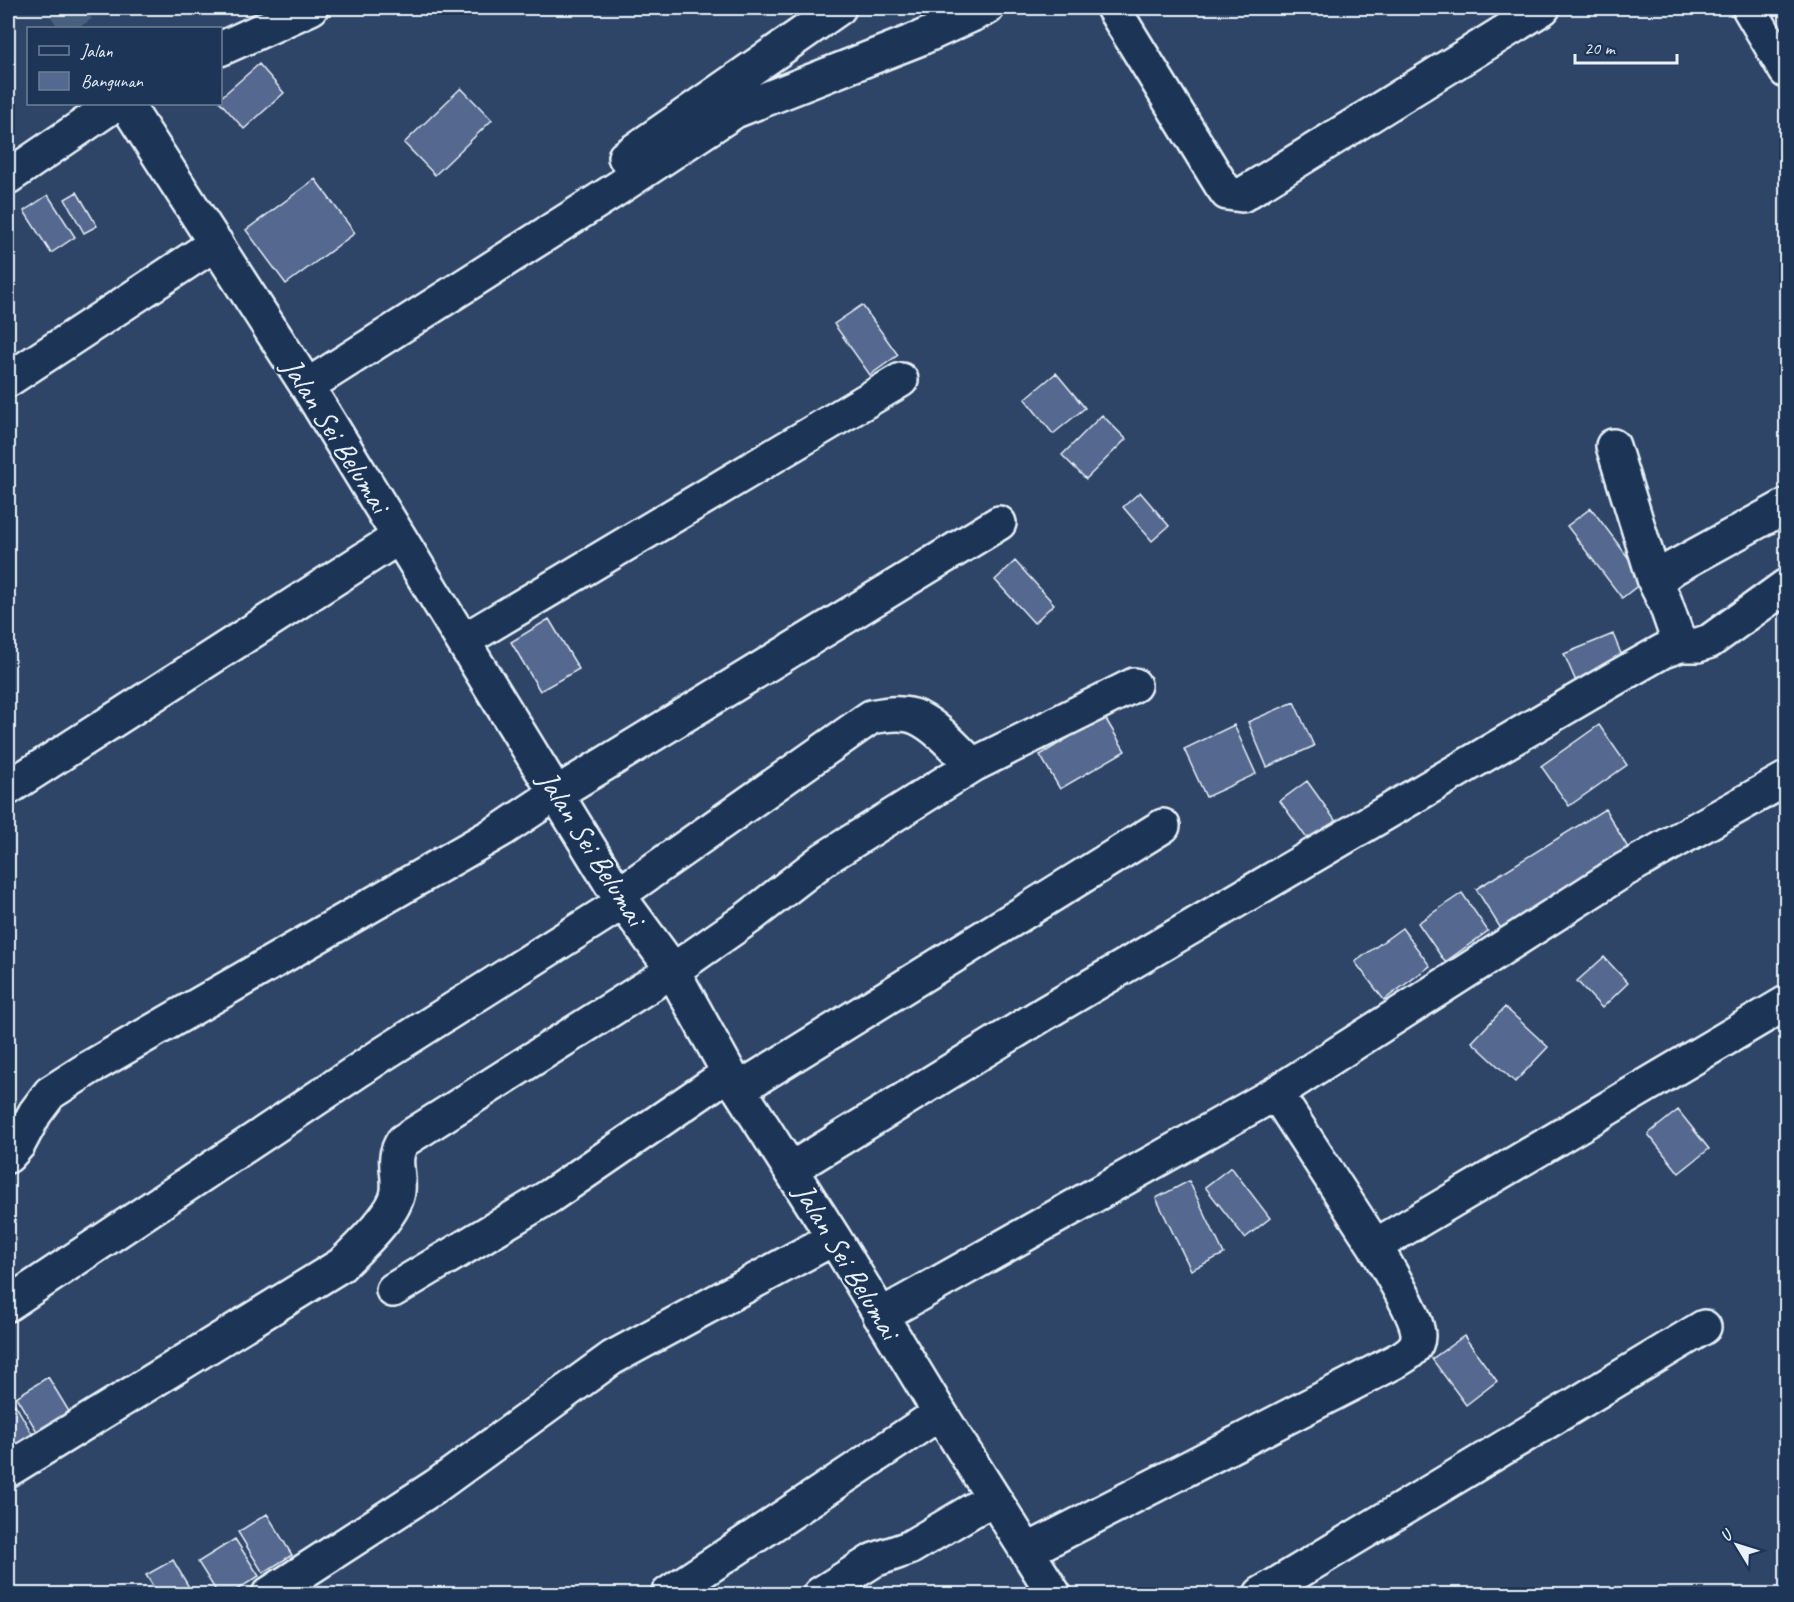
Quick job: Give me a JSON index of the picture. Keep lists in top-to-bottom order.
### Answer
{
  "streets": {
    "street": ["Jalan Sei Belumai"]
  },
  "legend": ["Jalan", "Bangunan"],
  "scale_bar": "20 m",
  "north": "top left"
}
